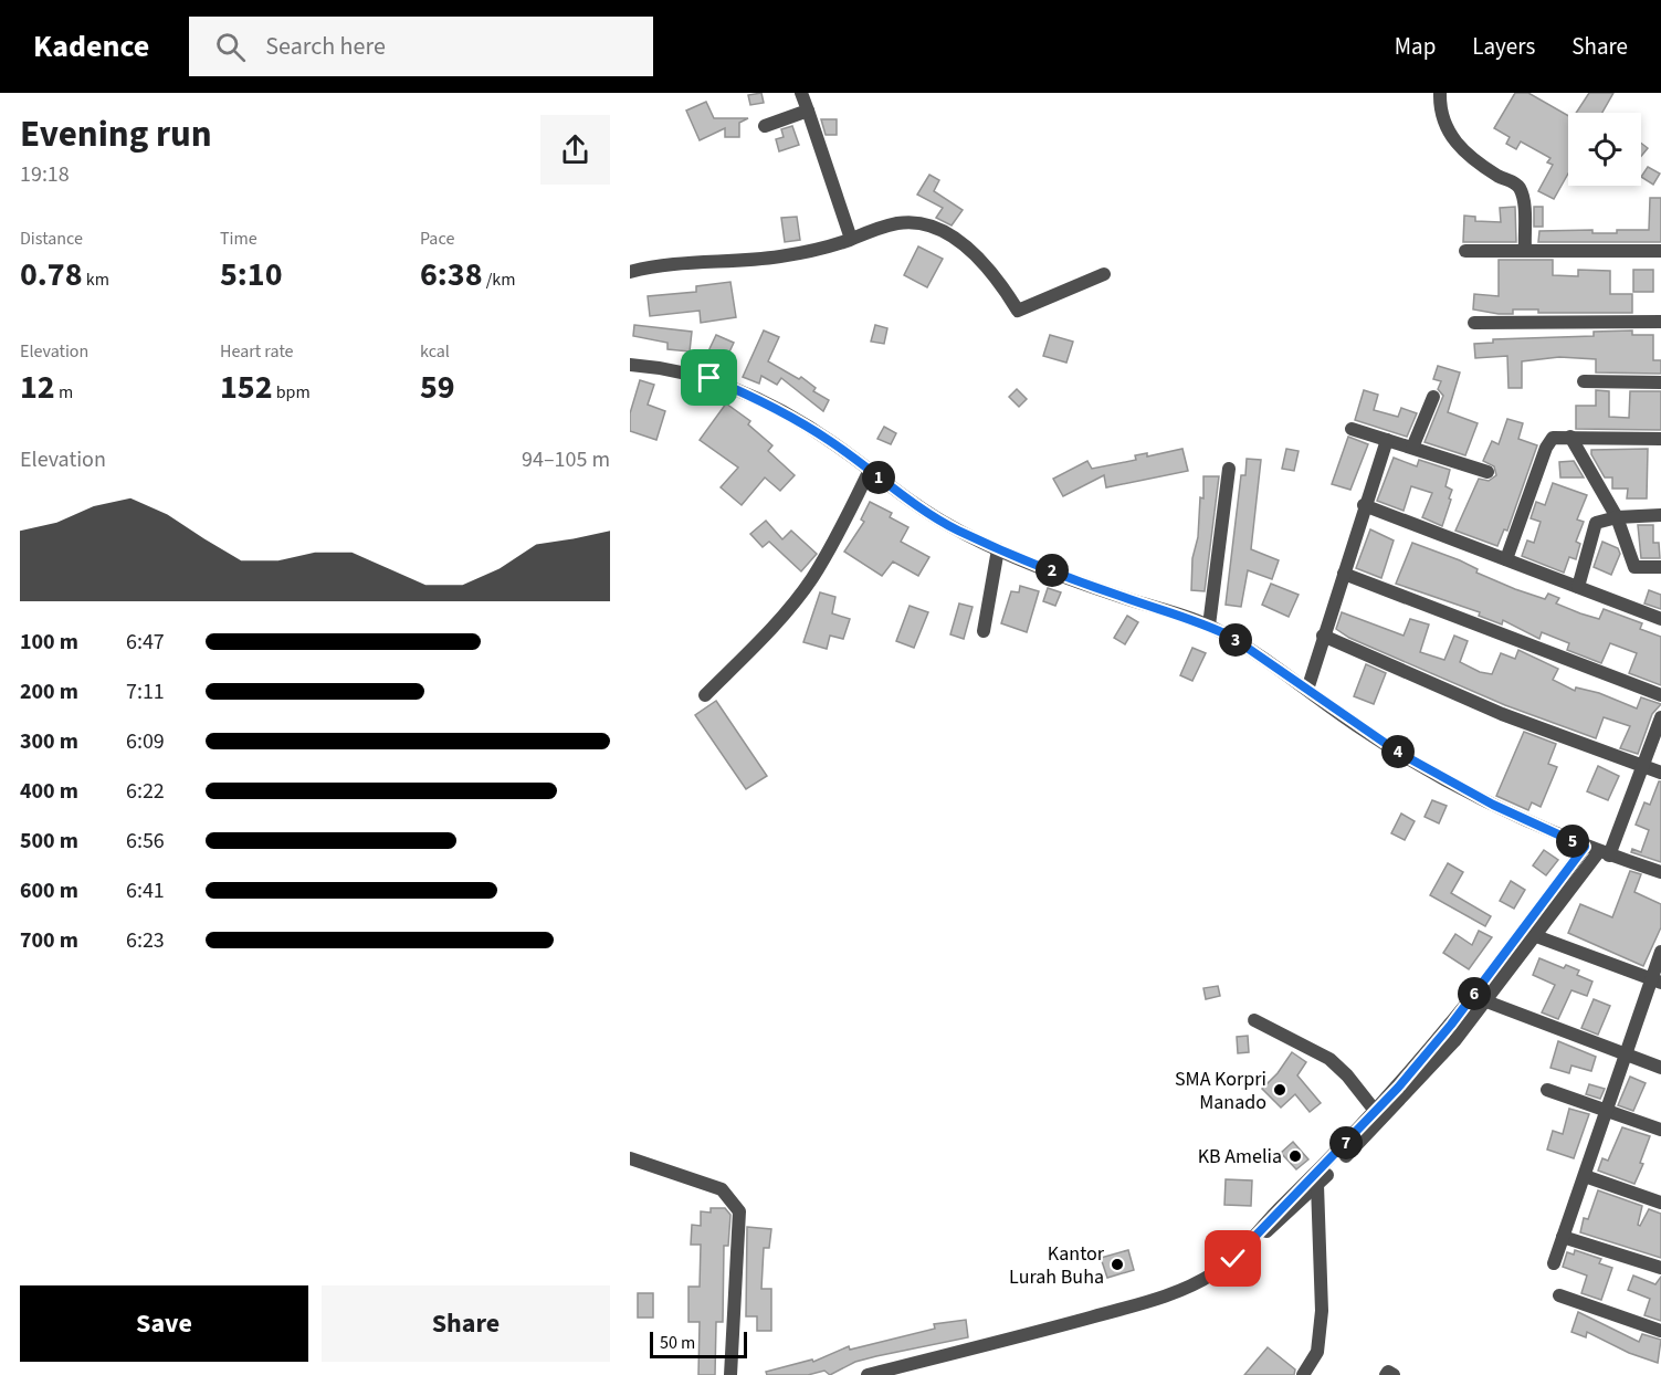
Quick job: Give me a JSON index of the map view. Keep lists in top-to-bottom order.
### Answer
{
  "places": ["SMA Korpri Manado", "KB Amelia", "Kantor Lurah Buha"],
  "scale_bar": "50 m",
  "page": {
    "header": "Kadence",
    "search": "Search here",
    "nav": ["Map", "Layers", "Share"],
    "heading": ["Evening run", "19:18"],
    "stats": [
      ["Distance", "0.78 km"],
      ["Time", "5:10"],
      ["Pace", "6:38 /km"],
      ["Elevation", "12 m"],
      ["Heart rate", "152 bpm"],
      ["kcal", "59"]
    ],
    "chart": ["Elevation", "94–105 m"],
    "pins": [
      "1",
      "2",
      "3",
      "4",
      "5",
      "6",
      "7"
    ],
    "list": [
      {
        "name": "100 m",
        "note": "6:47"
      },
      {
        "name": "200 m",
        "note": "7:11"
      },
      {
        "name": "300 m",
        "note": "6:09"
      },
      {
        "name": "400 m",
        "note": "6:22"
      },
      {
        "name": "500 m",
        "note": "6:56"
      },
      {
        "name": "600 m",
        "note": "6:41"
      },
      {
        "name": "700 m",
        "note": "6:23"
      }
    ],
    "buttons": ["Save", "Share"],
    "scale": "50 m"
  }
}
